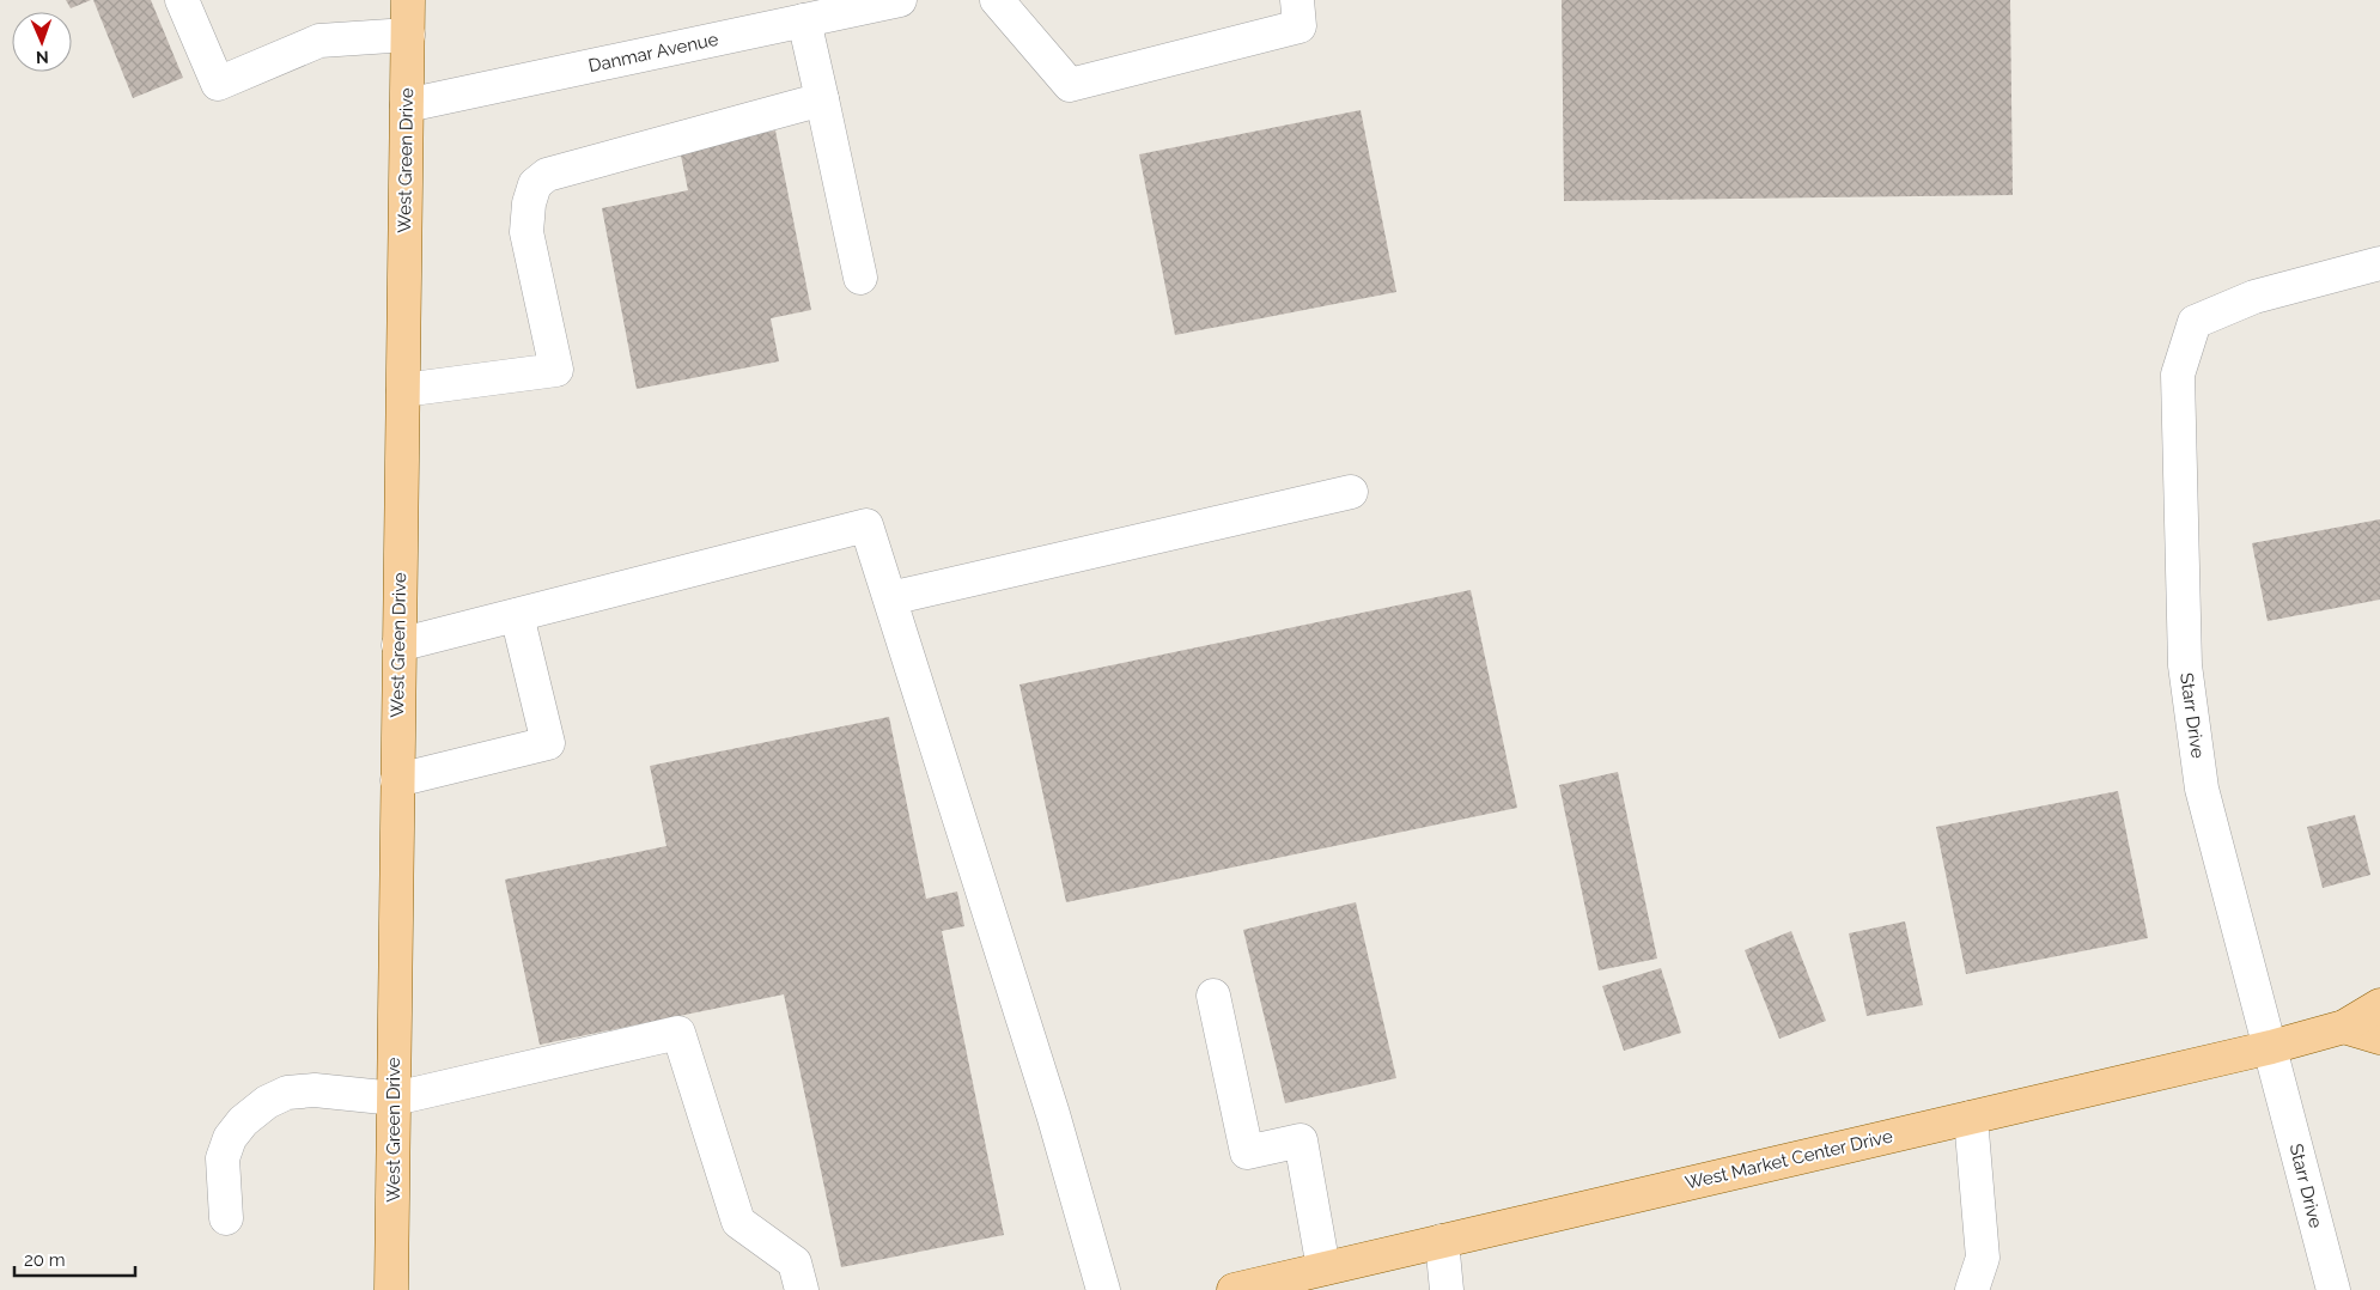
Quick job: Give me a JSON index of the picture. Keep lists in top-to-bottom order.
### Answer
{
  "streets": {
    "main road": ["West Green Drive", "West Market Center Drive"],
    "street": ["Danmar Avenue", "Starr Drive"]
  },
  "crossings": [
    ["Danmar Avenue", "West Green Drive"],
    ["Starr Drive", "West Market Center Drive"]
  ],
  "scale_bar": "20 m",
  "north": "bottom"
}
